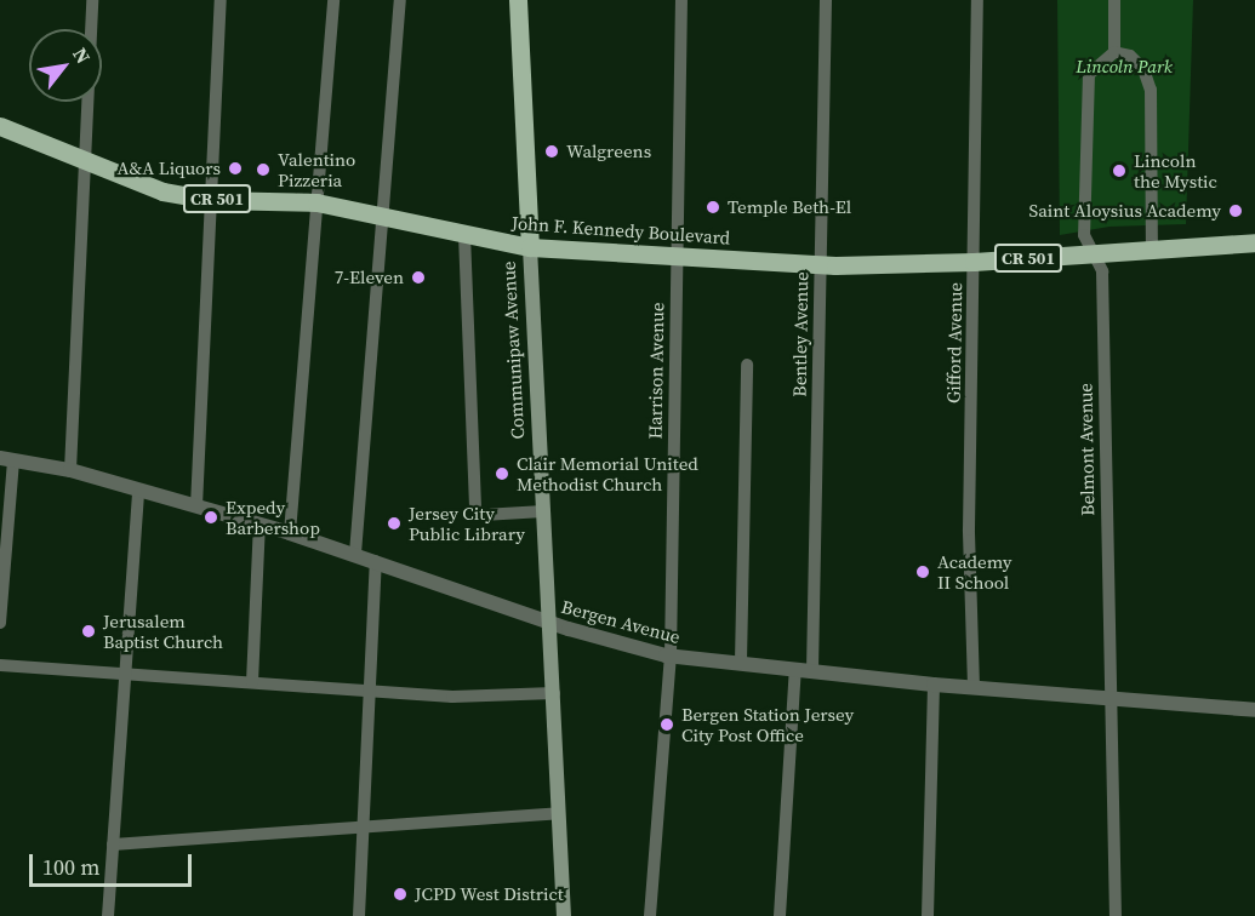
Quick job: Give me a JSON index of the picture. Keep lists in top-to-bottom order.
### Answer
{
  "streets": {
    "main road": ["CR 501", "John F. Kennedy Boulevard", "Communipaw Avenue"],
    "street": [
      "Bentley Avenue",
      "Gifford Avenue",
      "Harrison Avenue",
      "Belmont Avenue",
      "Bergen Avenue"
    ]
  },
  "crossings": [
    ["John F. Kennedy Boulevard", "Bentley Avenue"],
    ["John F. Kennedy Boulevard", "Gifford Avenue"],
    ["John F. Kennedy Boulevard", "Communipaw Avenue"],
    ["John F. Kennedy Boulevard", "Harrison Avenue"],
    ["John F. Kennedy Boulevard", "Belmont Avenue"],
    ["Bentley Avenue", "Bergen Avenue"],
    ["Gifford Avenue", "Bergen Avenue"],
    ["Communipaw Avenue", "Bergen Avenue"],
    ["Harrison Avenue", "Bergen Avenue"],
    ["Belmont Avenue", "Bergen Avenue"]
  ],
  "parks": ["Lincoln Park"],
  "places": [
    "Walgreens",
    "A&A Liquors",
    "Valentino Pizzeria",
    "Lincoln the Mystic",
    "Temple Beth-El",
    "Saint Aloysius Academy",
    "7-Eleven",
    "Clair Memorial United Methodist Church",
    "Expedy Barbershop",
    "Jersey City Public Library",
    "Academy II School",
    "Jerusalem Baptist Church",
    "Bergen Station Jersey City Post Office",
    "JCPD West District"
  ],
  "scale_bar": "100 m",
  "north": "top right"
}
